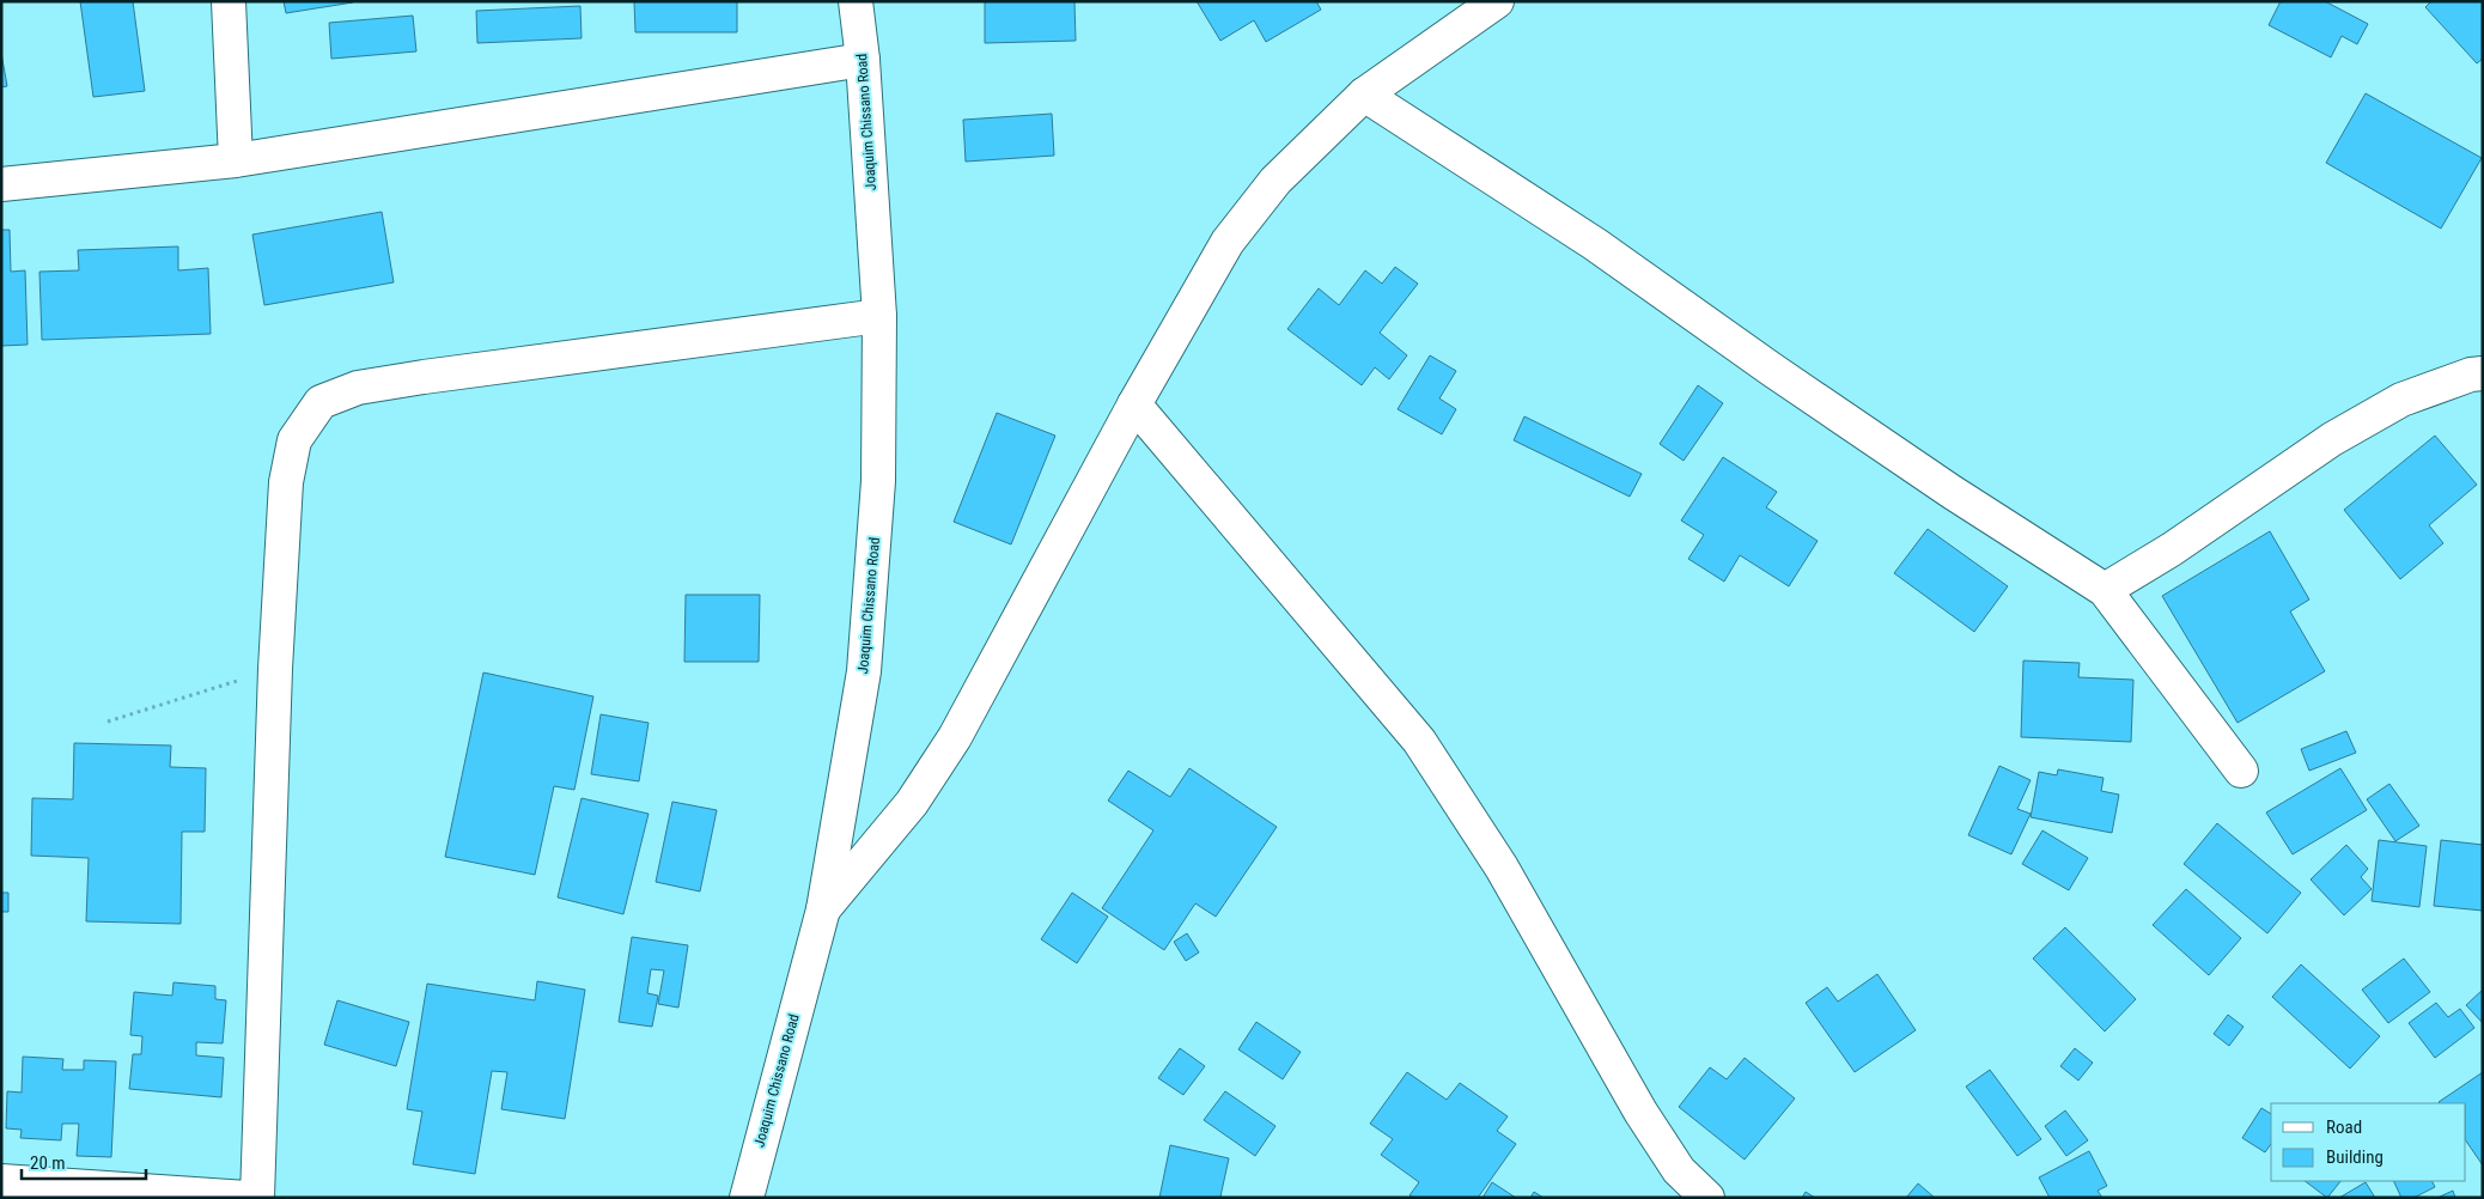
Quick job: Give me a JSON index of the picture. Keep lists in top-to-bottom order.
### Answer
{
  "streets": {
    "main road": ["Joaquim Chissano Road"]
  },
  "legend": ["Road", "Building"],
  "scale_bar": "20 m"
}
